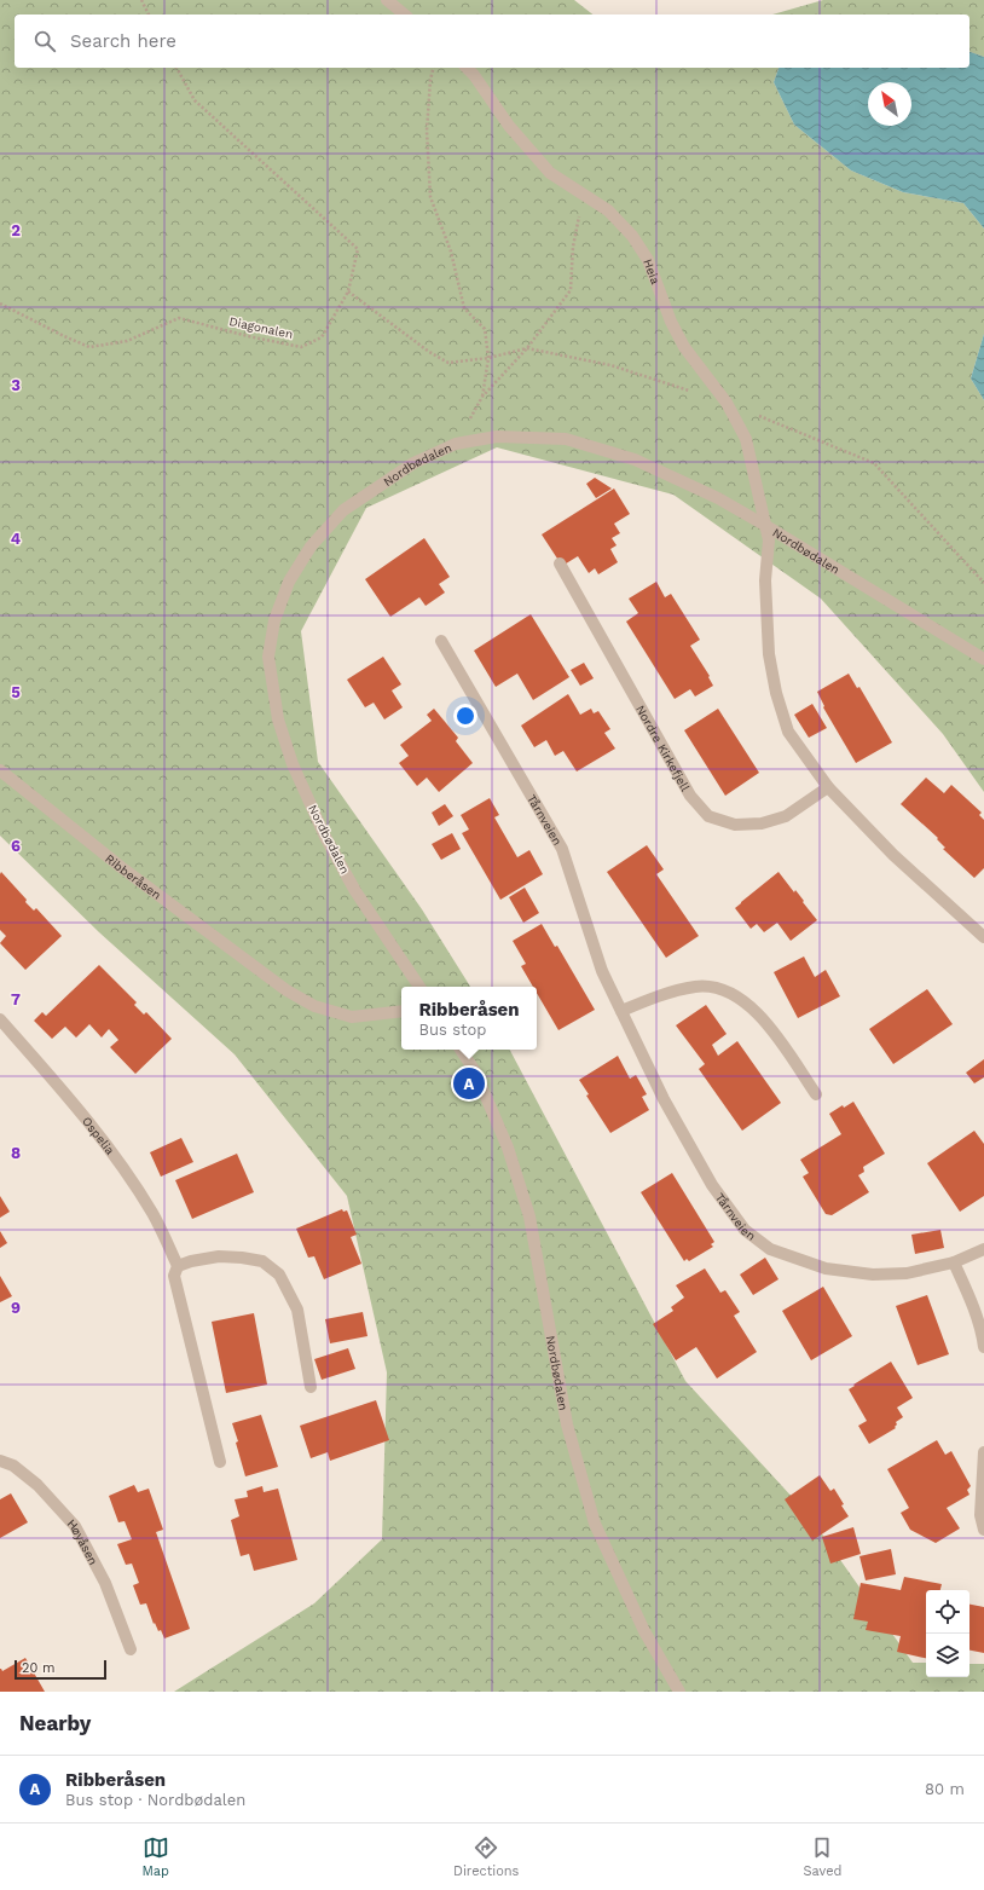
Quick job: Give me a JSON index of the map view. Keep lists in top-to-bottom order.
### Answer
{
  "streets": {
    "street": [
      "Heia",
      "Nordbødalen",
      "Nordre Kirkefjell",
      "Tårnveien",
      "Ribberåsen",
      "Ospelia",
      "Høyåsen"
    ],
    "path": ["Diagonalen"]
  },
  "crossings": [
    ["Heia", "Nordbødalen"]
  ],
  "scale_bar": "20 m",
  "north": "top left",
  "page": {
    "search": "Search here",
    "popup": ["Ribberåsen", "Bus stop"],
    "pins": "A",
    "scale": "20 m",
    "heading": "Nearby",
    "list": [
      {
        "mark": "A",
        "name": "Ribberåsen",
        "note": "Bus stop · Nordbødalen",
        "value": "80 m"
      }
    ],
    "nav": ["Map", "Directions", "Saved"]
  },
  "grid": {
    "rows": [
      "2",
      "3",
      "4",
      "5",
      "6",
      "7",
      "8",
      "9"
    ]
  }
}
